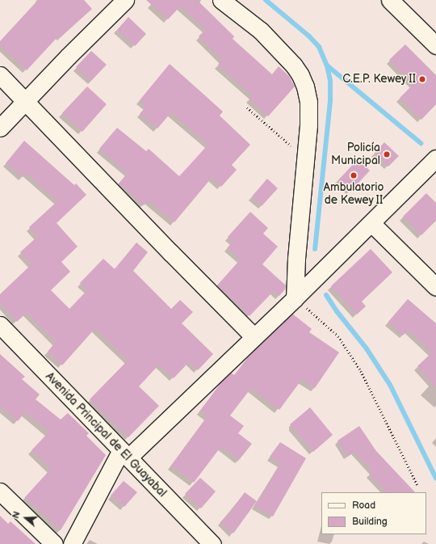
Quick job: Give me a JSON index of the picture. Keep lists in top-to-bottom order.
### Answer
{
  "streets": {
    "street": ["Avenida Principal de El Guayabal"]
  },
  "places": ["C.E.P. Kewey II", "Policía Municipal", "Ambulatorio de Kewey II"],
  "legend": ["Road", "Building"],
  "north": "left"
}
